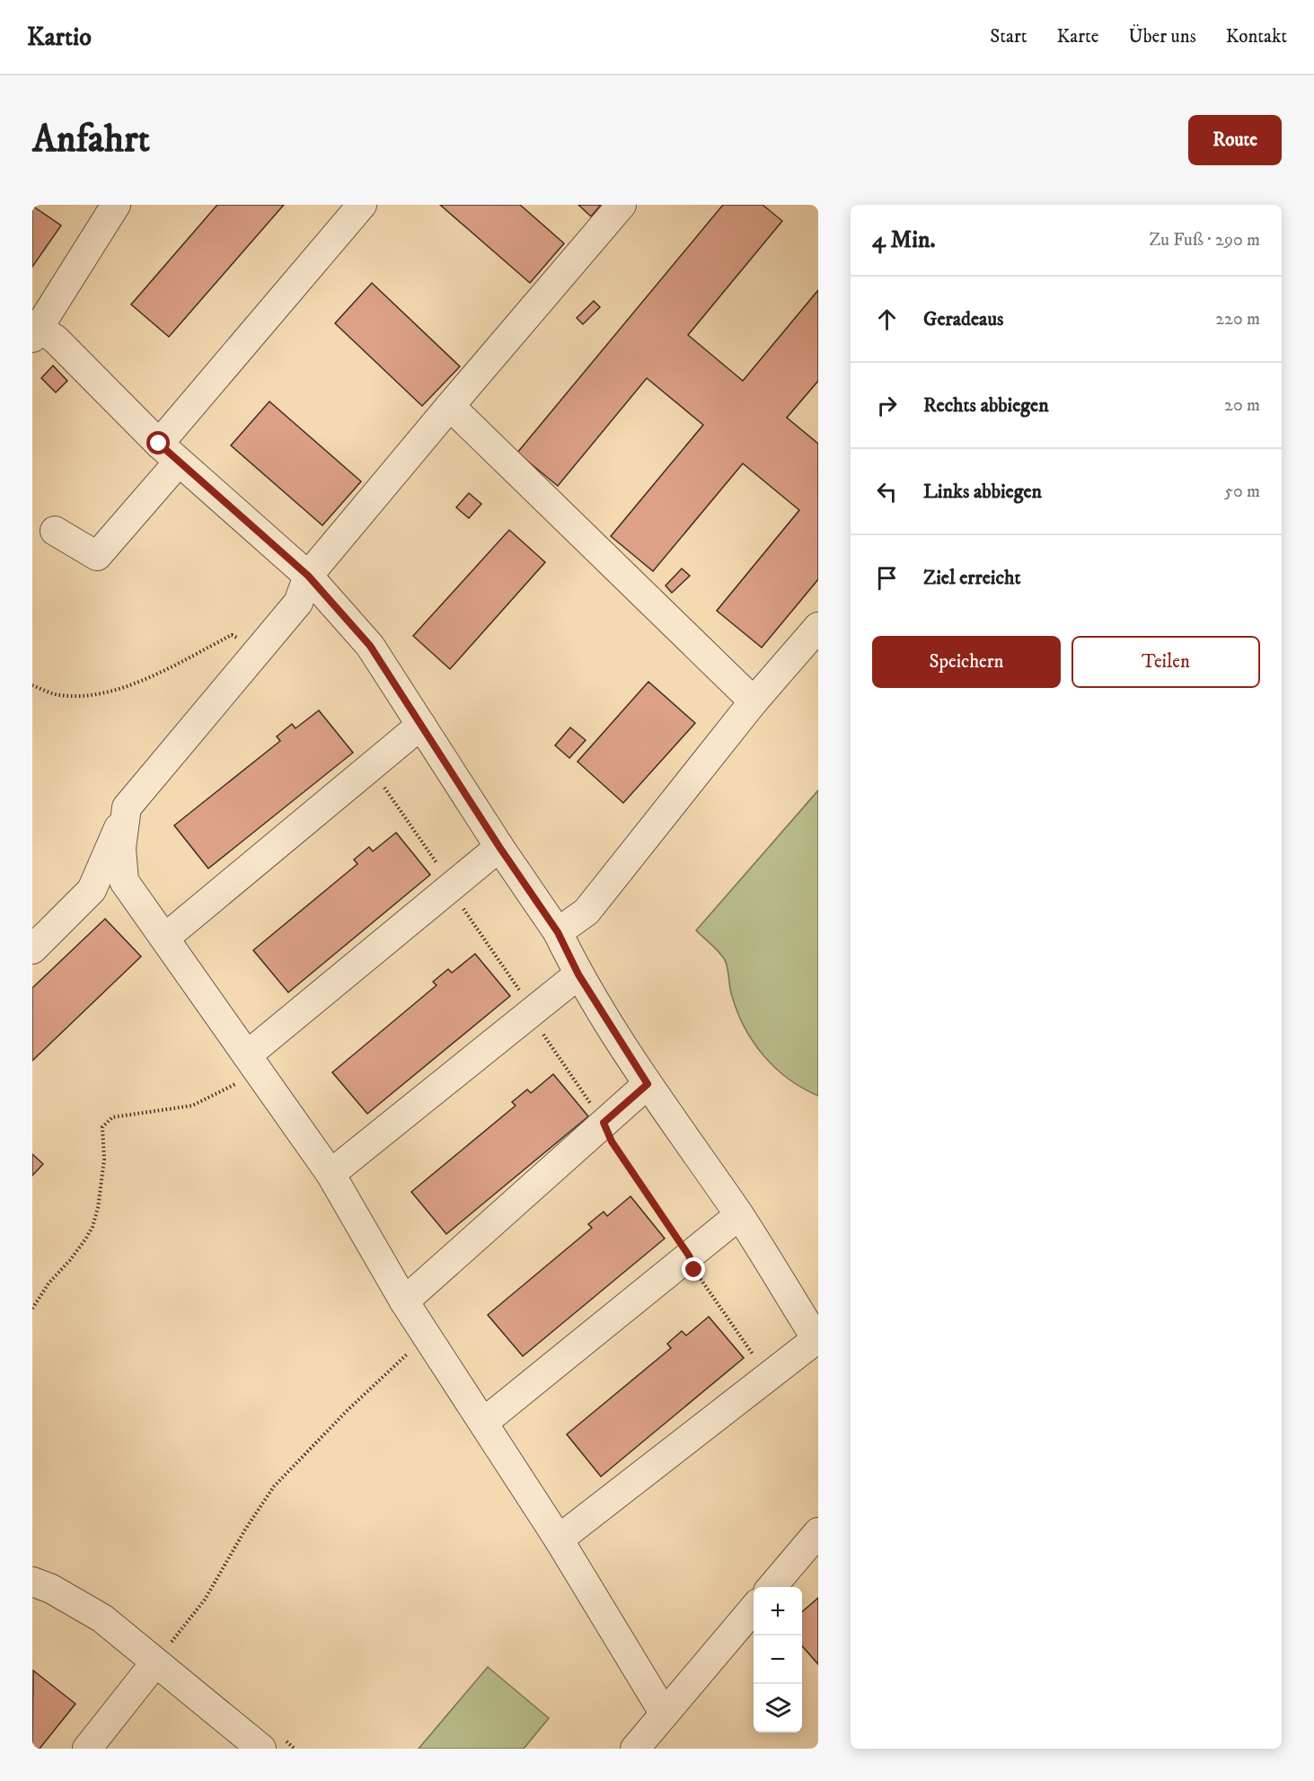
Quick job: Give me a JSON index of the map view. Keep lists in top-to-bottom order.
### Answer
{
  "page": {
    "header": "Kartio",
    "nav": [
      "Start",
      "Karte",
      "Über uns",
      "Kontakt"
    ],
    "buttons": [
      "Route",
      ["Speichern", "Teilen"]
    ],
    "title": "Anfahrt",
    "heading": ["4 Min.", "Zu Fuß · 290 m"],
    "list": [
      ["Geradeaus", "220 m"],
      ["Rechts abbiegen", "20 m"],
      ["Links abbiegen", "50 m"],
      "Ziel erreicht"
    ],
    "map_buttons": ["+", "−"]
  }
}
